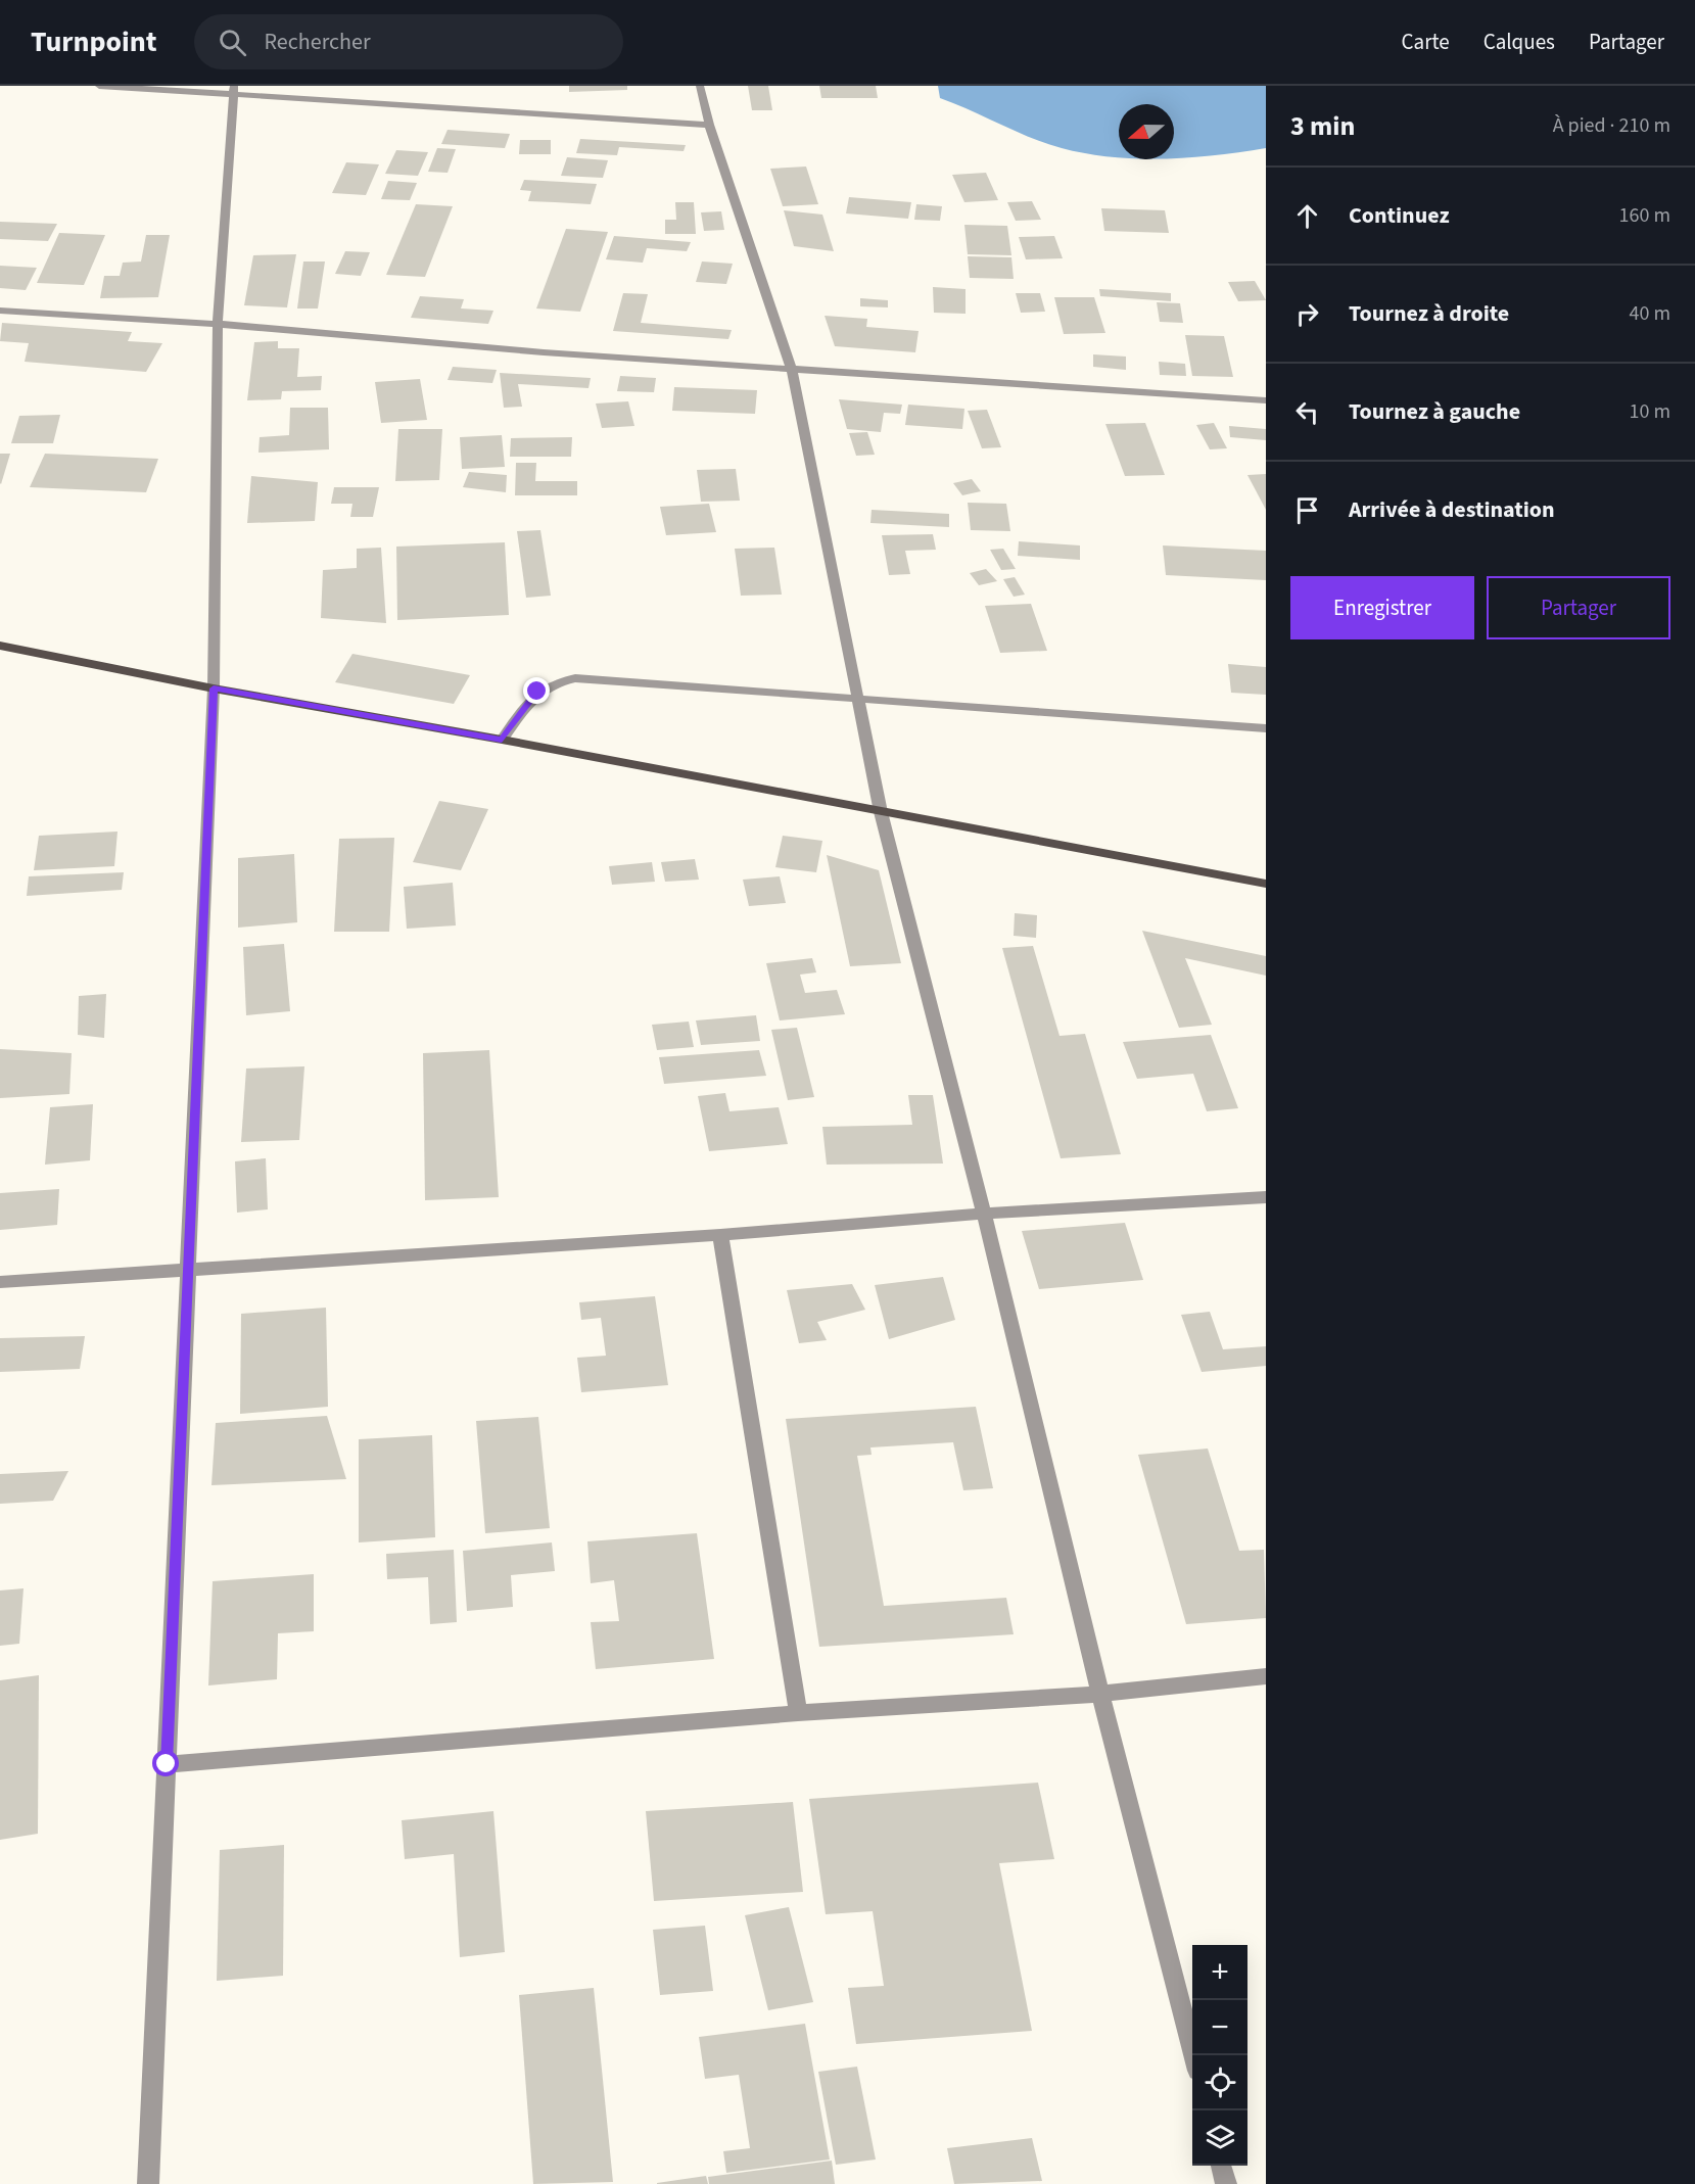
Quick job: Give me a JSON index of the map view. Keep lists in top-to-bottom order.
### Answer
{
  "north": "left",
  "page": {
    "header": "Turnpoint",
    "search": "Rechercher",
    "nav": ["Carte", "Calques", "Partager"],
    "heading": ["3 min", "À pied · 210 m"],
    "list": [
      ["Continuez", "160 m"],
      ["Tournez à droite", "40 m"],
      ["Tournez à gauche", "10 m"],
      "Arrivée à destination"
    ],
    "buttons": ["Enregistrer", "Partager"],
    "map_buttons": ["+", "−"]
  }
}
